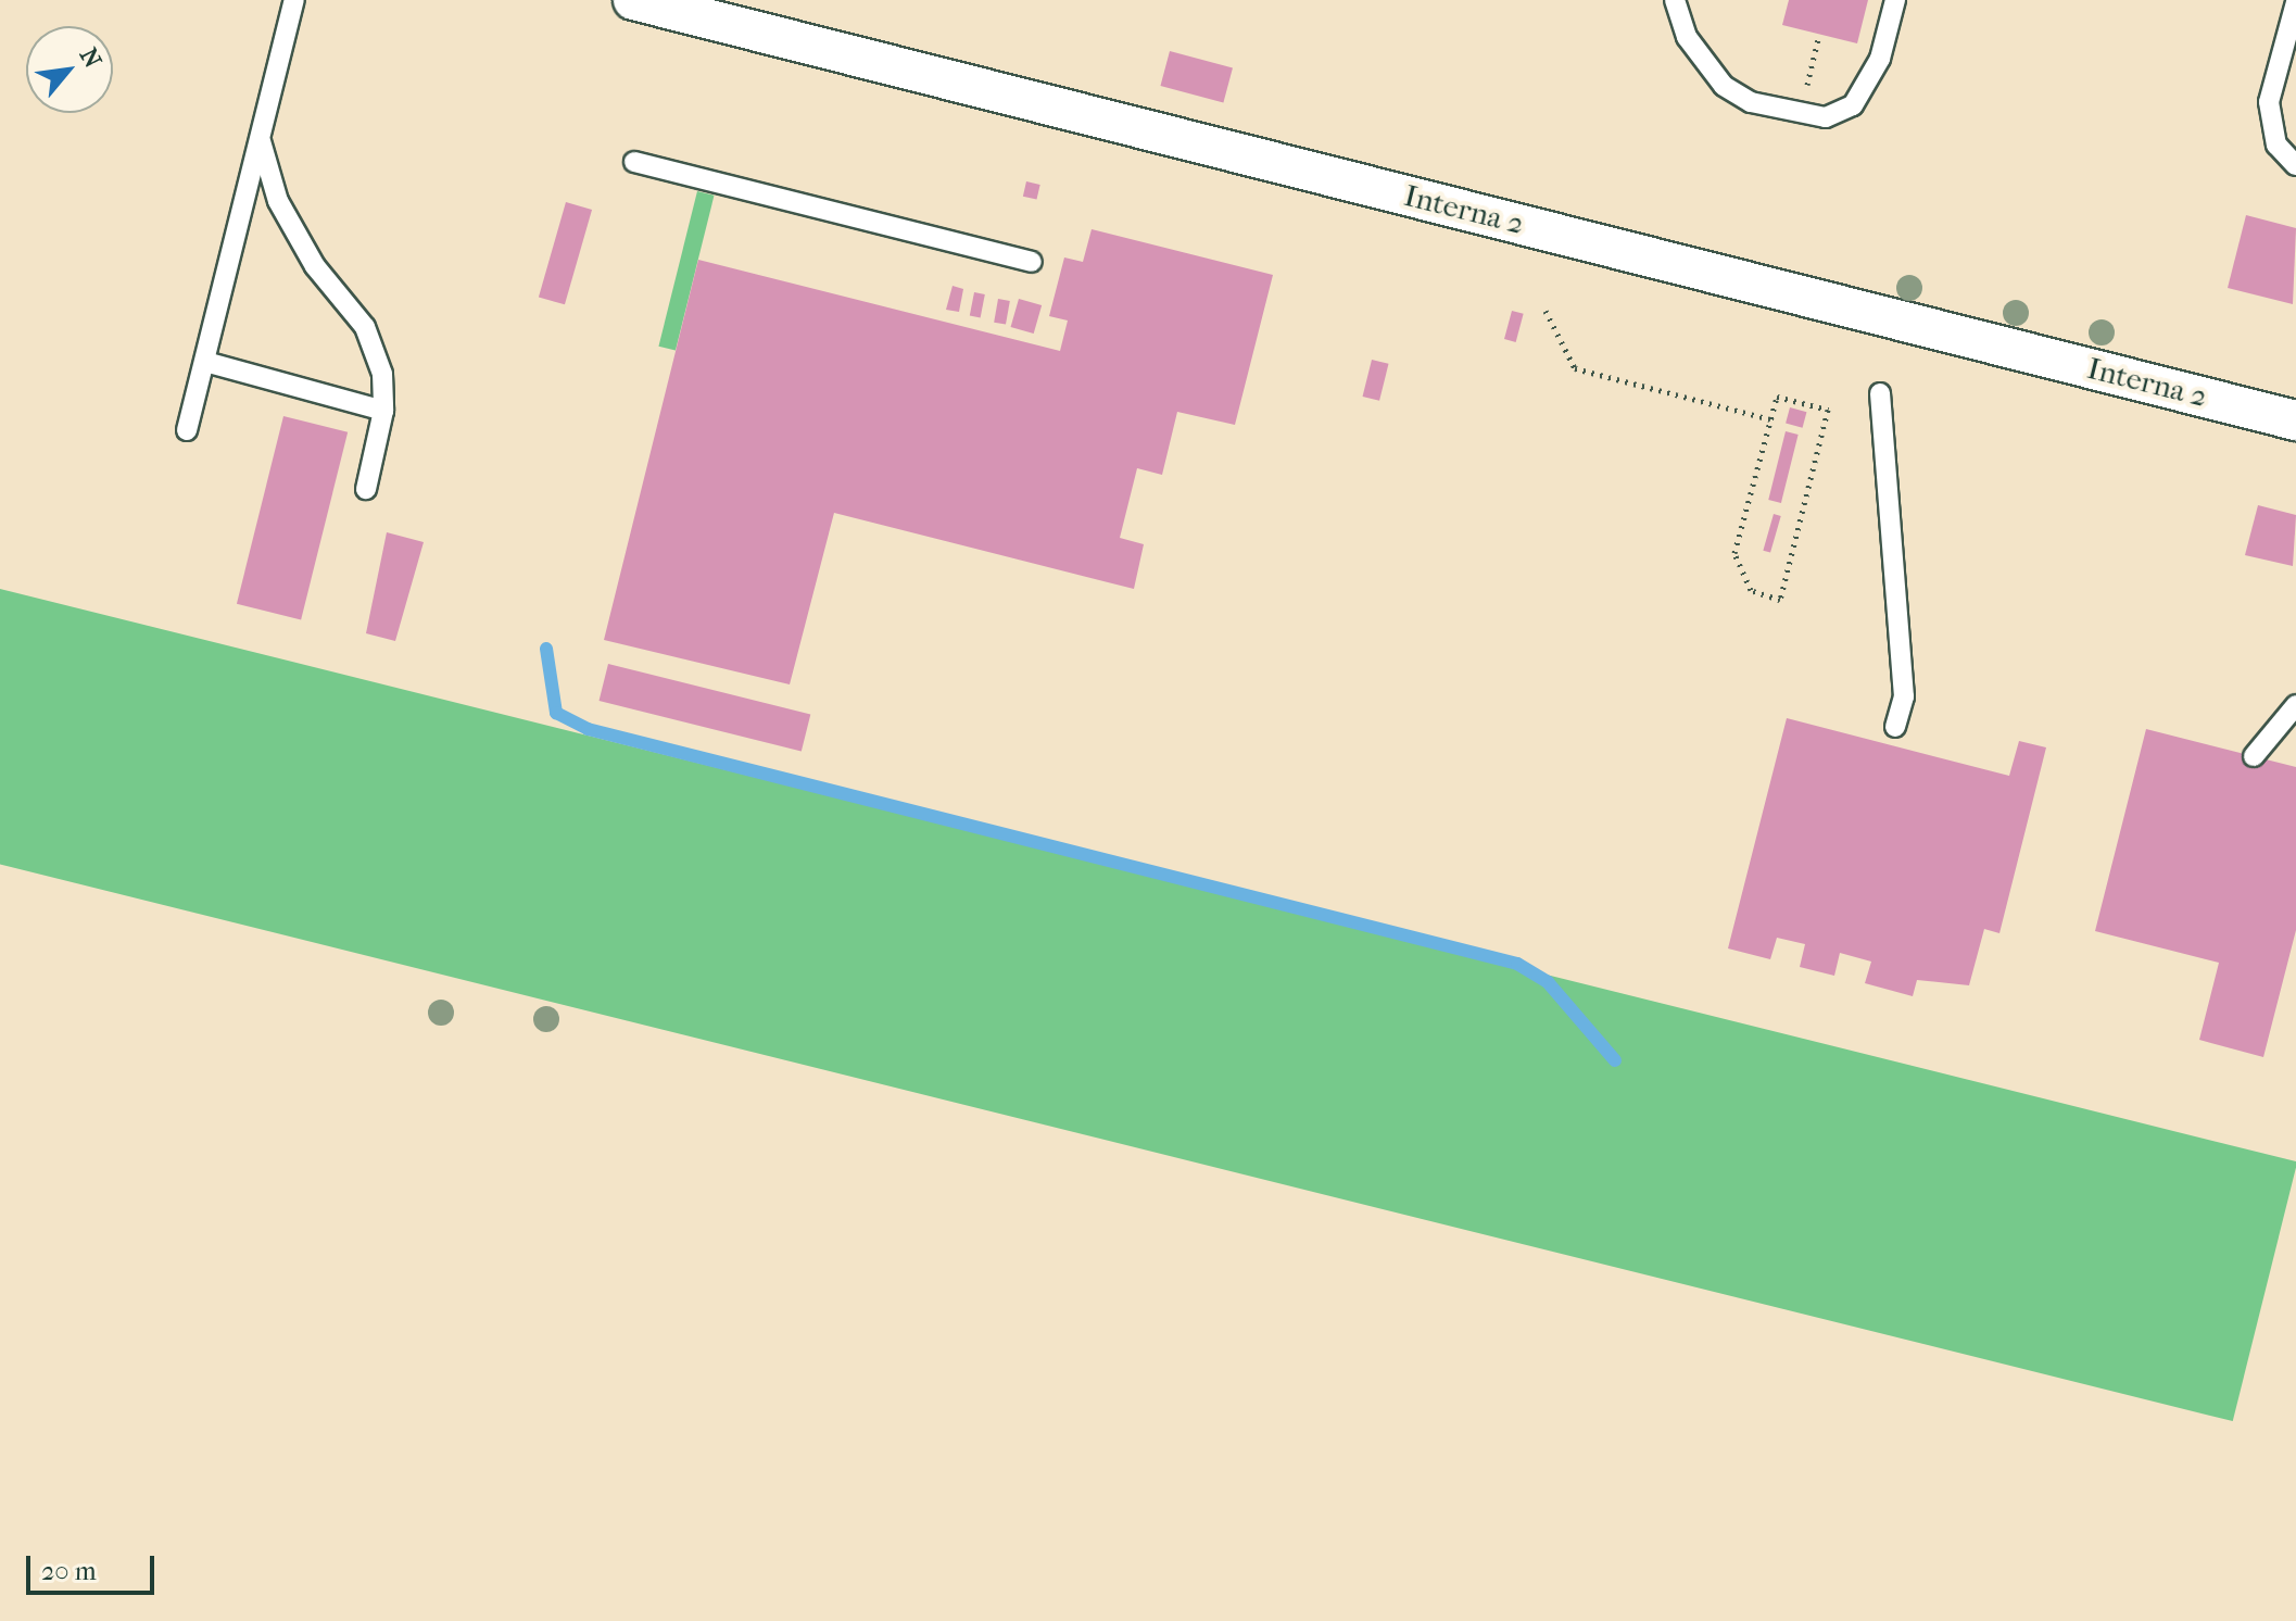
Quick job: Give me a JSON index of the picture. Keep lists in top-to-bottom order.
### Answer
{
  "streets": {
    "street": ["Interna 2"]
  },
  "scale_bar": "20 m",
  "north": "top right"
}
